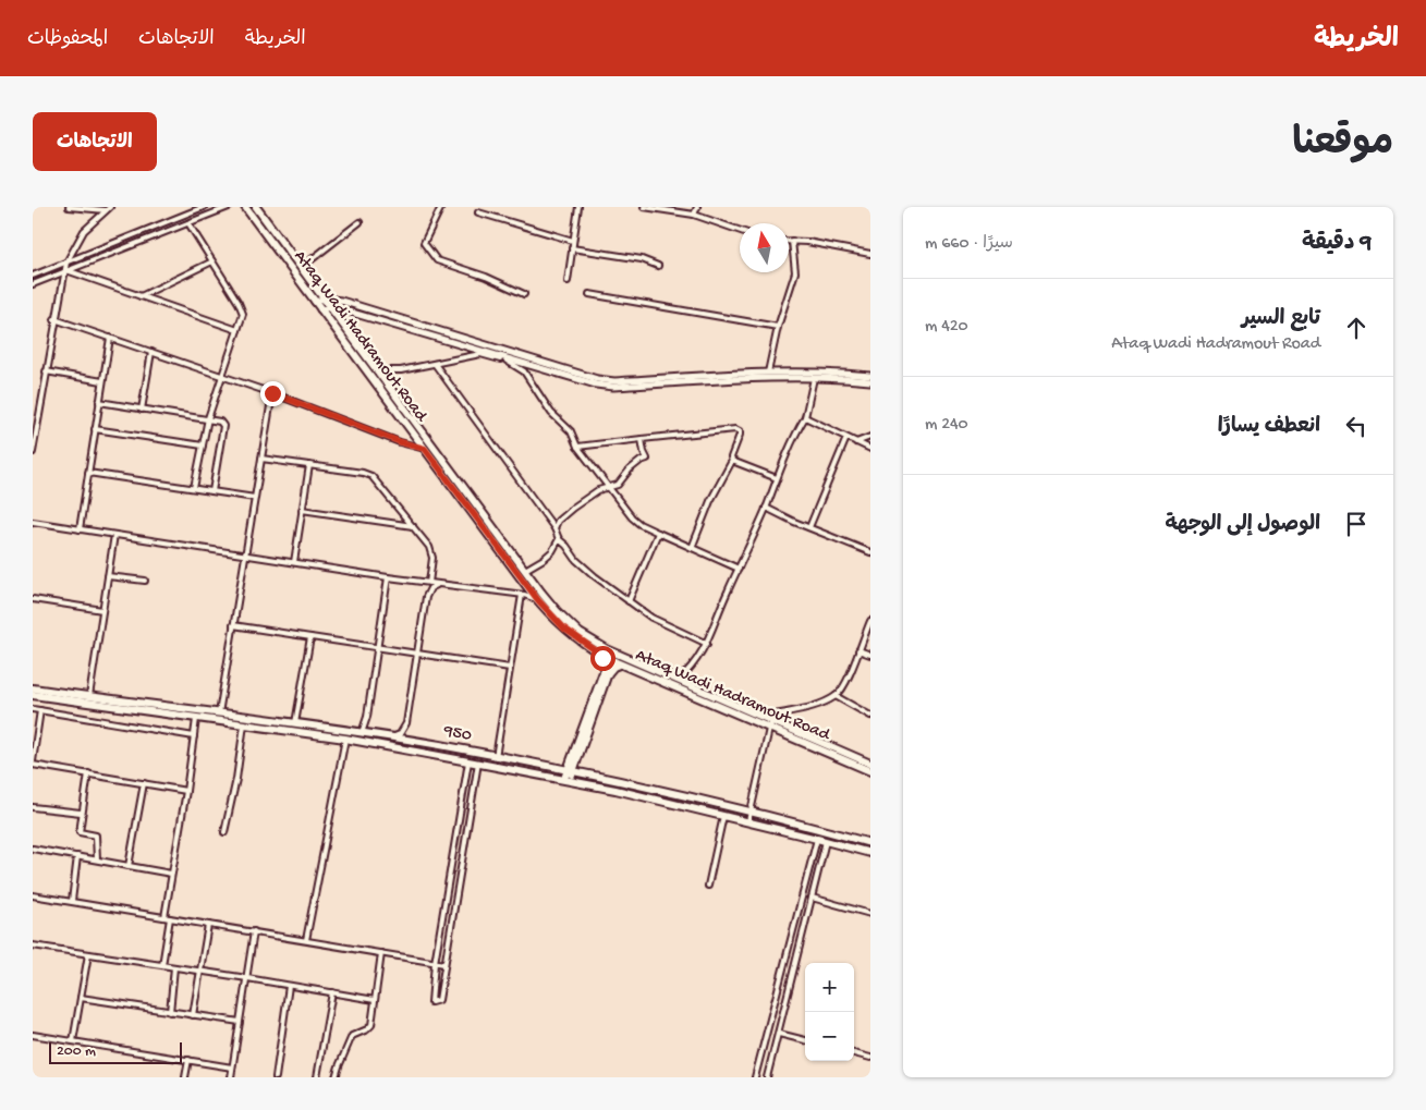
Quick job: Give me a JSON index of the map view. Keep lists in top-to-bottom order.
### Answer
{
  "streets": {
    "main road": ["Ataq Wadi Hadramout Road", "950"]
  },
  "scale_bar": "200 m",
  "north": "top",
  "page": {
    "header": "الخريطة",
    "nav": ["الخريطة", "الاتجاهات", "المحفوظات"],
    "title": "موقعنا",
    "buttons": "الاتجاهات",
    "heading": ["9 دقيقة", "سيرًا · 660 m"],
    "list": [
      ["تابع السير", "Ataq Wadi Hadramout Road", "420 m"],
      ["انعطف يسارًا", "240 m"],
      "الوصول إلى الوجهة"
    ],
    "map_buttons": ["+", "−"],
    "scale": "200 m"
  }
}
